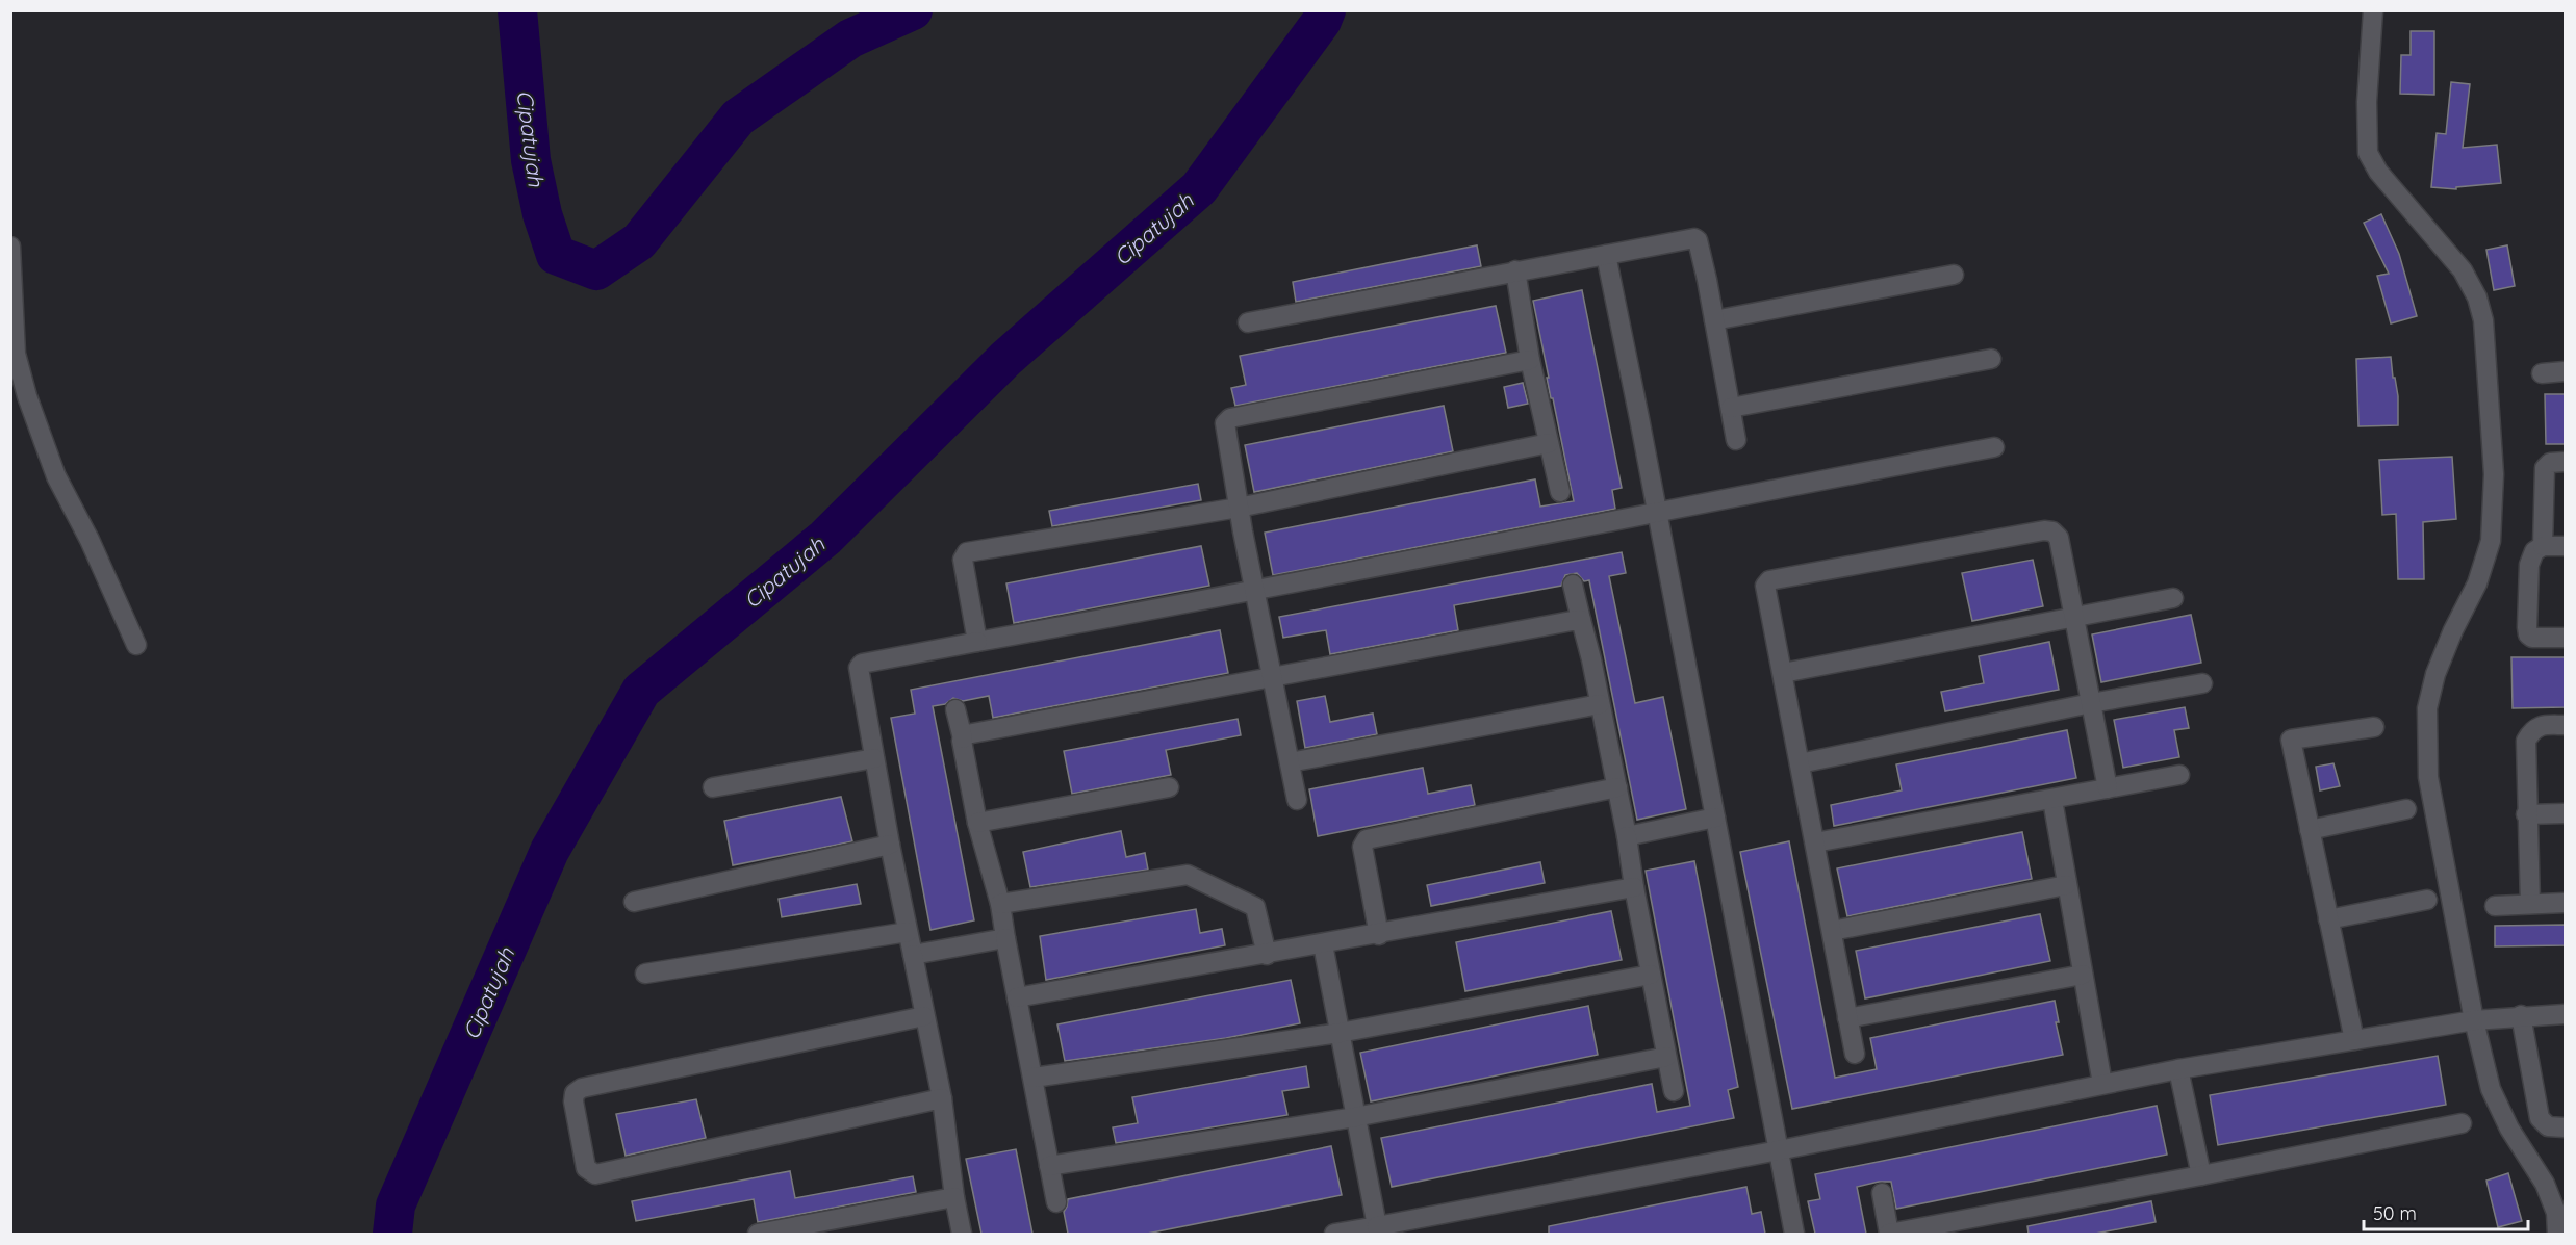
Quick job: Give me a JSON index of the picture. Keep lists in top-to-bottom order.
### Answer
{
  "water": ["Cipatujah"],
  "scale_bar": "50 m"
}
